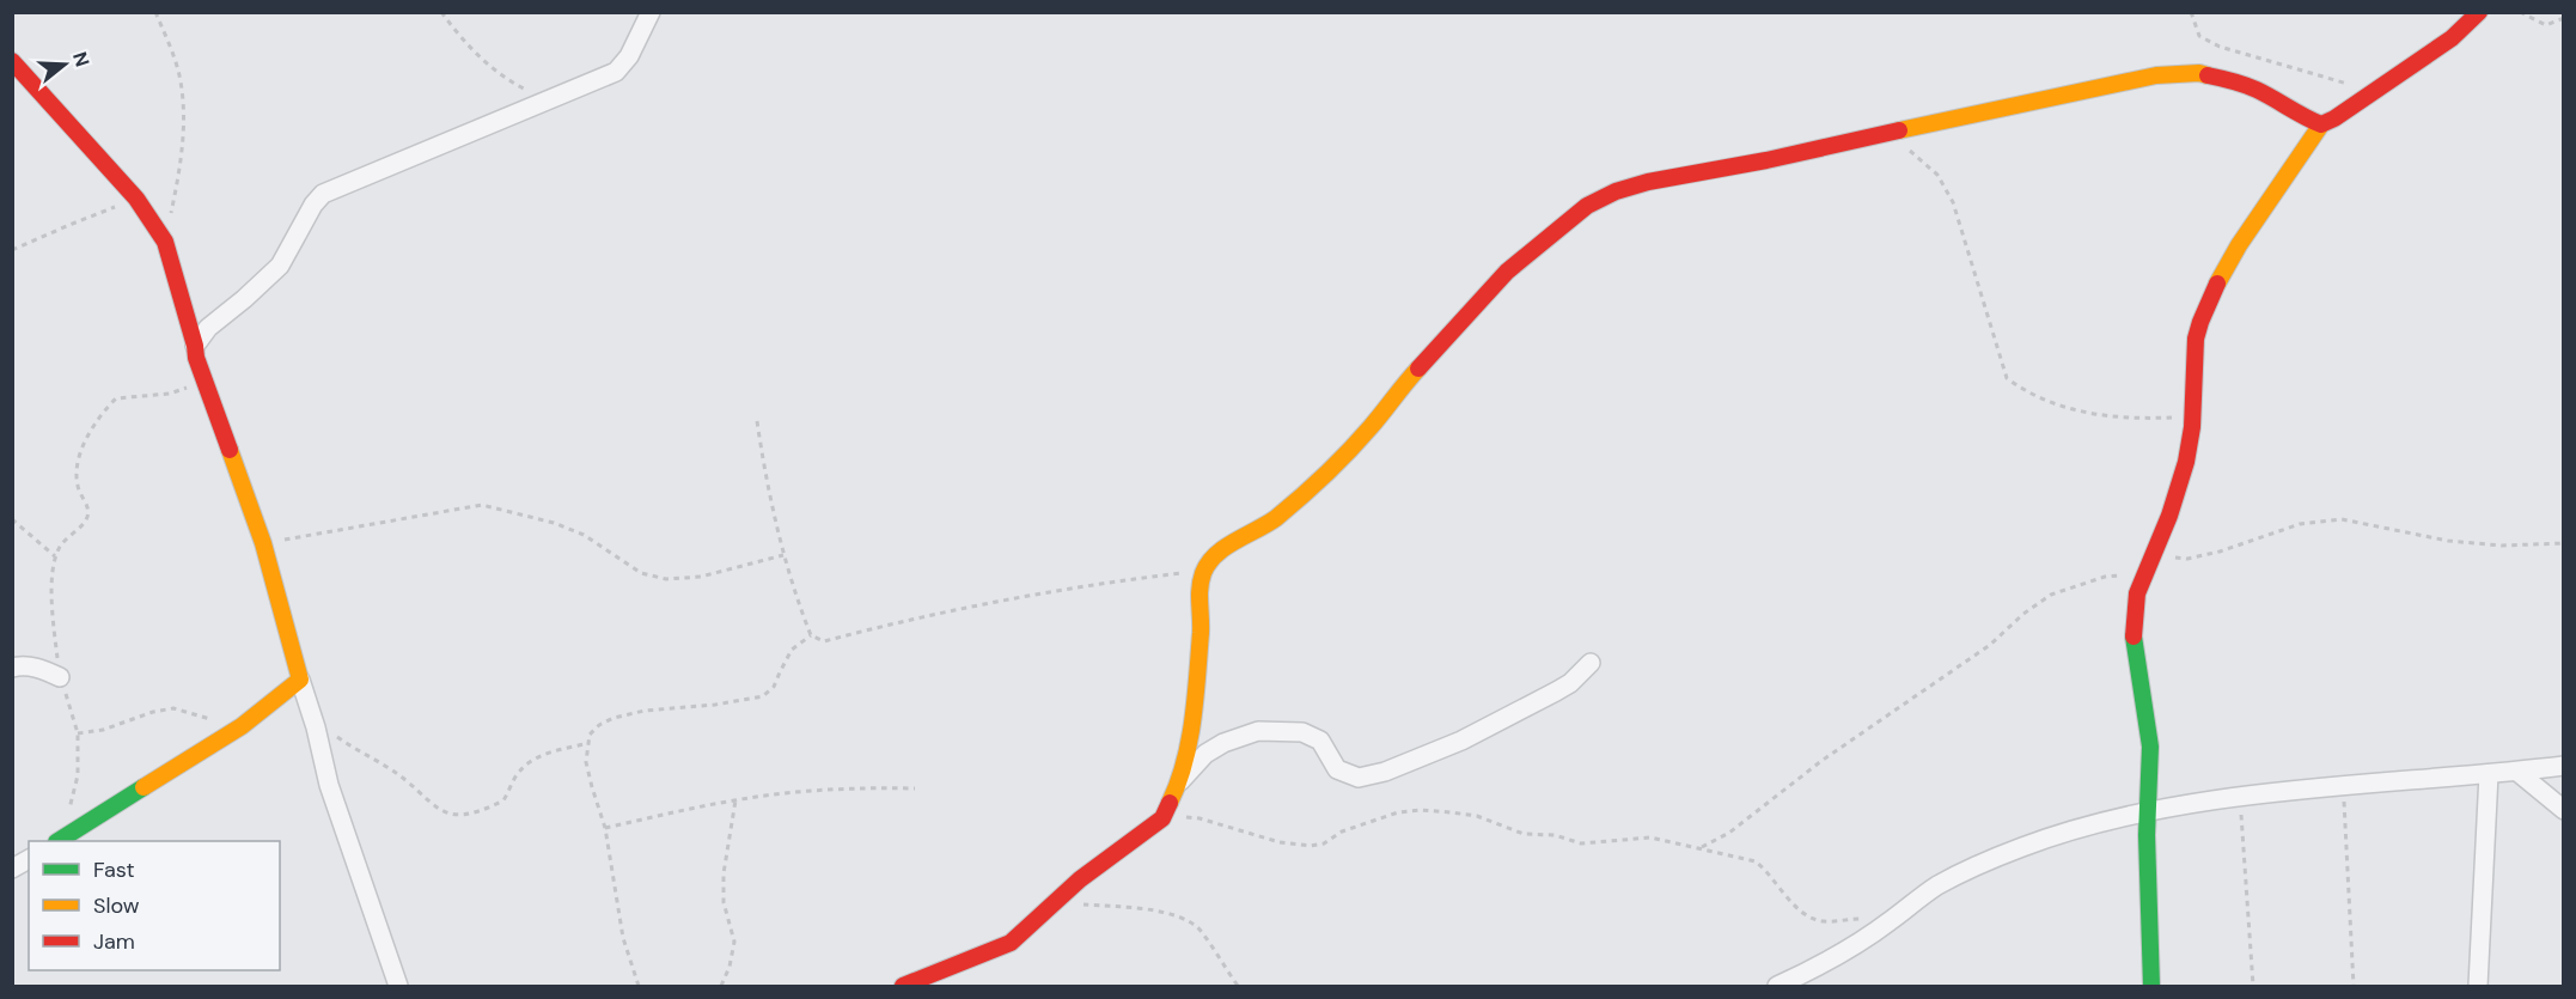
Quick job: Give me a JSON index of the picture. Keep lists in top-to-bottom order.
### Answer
{
  "legend": ["Fast", "Slow", "Jam"],
  "north": "right"
}
